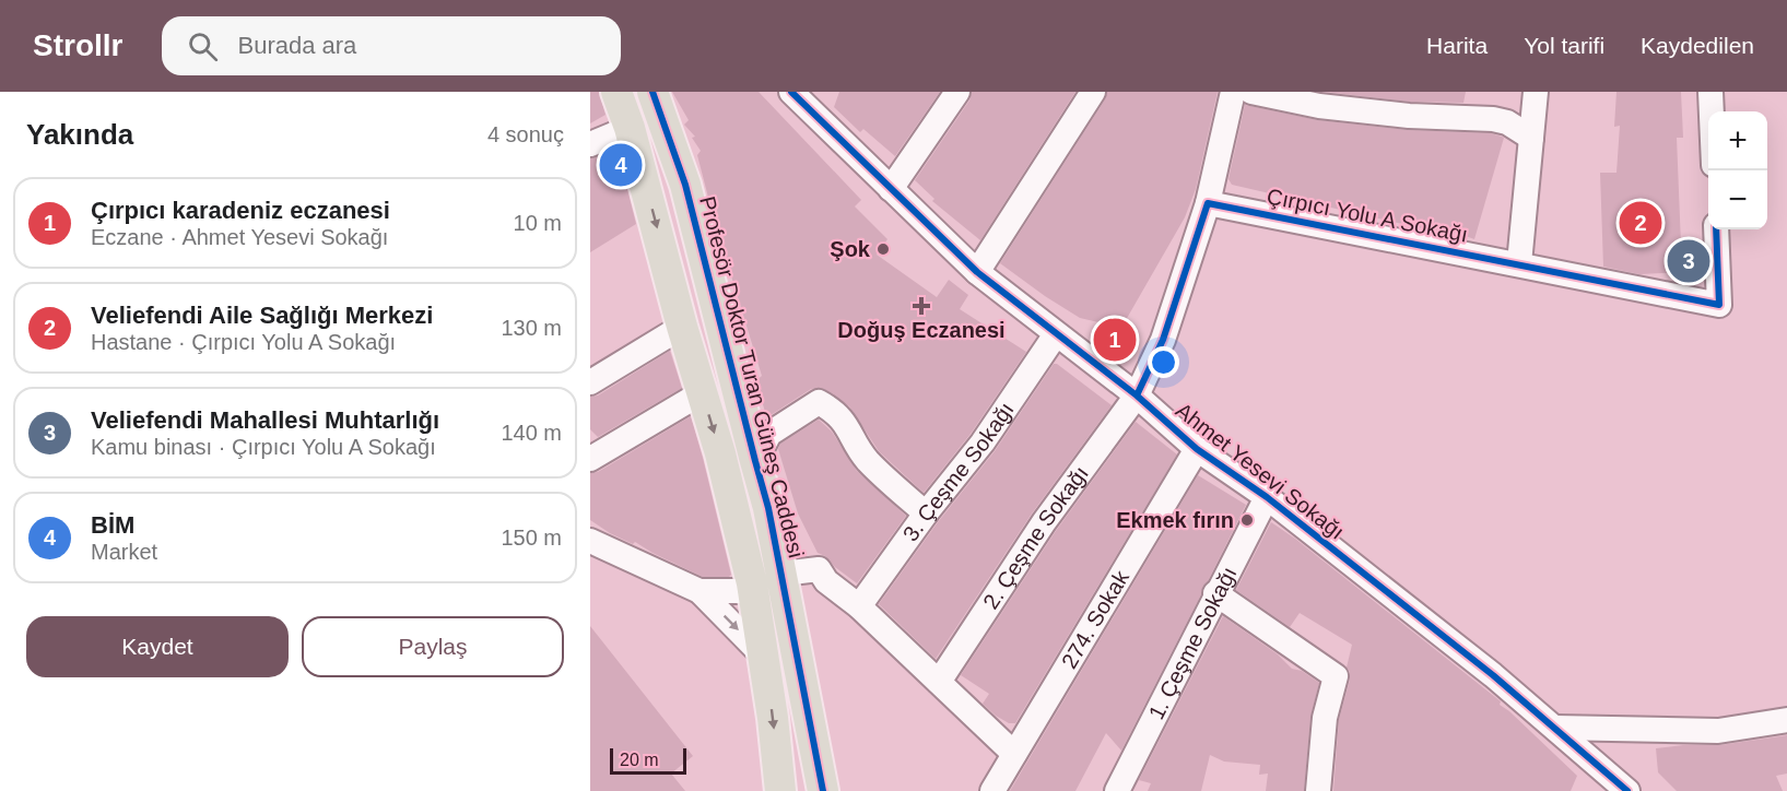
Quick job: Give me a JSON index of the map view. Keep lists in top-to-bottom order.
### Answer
{
  "streets": {
    "main road": ["Profesör Doktor Turan Güneş Caddesi"],
    "street": [
      "Çırpıcı Yolu A Sokağı",
      "3. Çeşme Sokağı",
      "Ahmet Yesevi Sokağı",
      "2. Çeşme Sokağı",
      "274. Sokak",
      "1. Çeşme Sokağı"
    ]
  },
  "crossings": [
    ["Çırpıcı Yolu A Sokağı", "2. Çeşme Sokağı"],
    ["3. Çeşme Sokağı", "Ahmet Yesevi Sokağı"],
    ["Ahmet Yesevi Sokağı", "2. Çeşme Sokağı"],
    ["Ahmet Yesevi Sokağı", "274. Sokak"],
    ["Ahmet Yesevi Sokağı", "1. Çeşme Sokağı"]
  ],
  "places": {
    "other": ["Şok", "Ekmek fırın"],
    "health": ["Doğuş Eczanesi"]
  },
  "scale_bar": "20 m",
  "page": {
    "header": "Strollr",
    "search": "Burada ara",
    "nav": ["Harita", "Yol tarifi", "Kaydedilen"],
    "heading": ["Yakında", "4 sonuç"],
    "map_buttons": ["+", "−"],
    "pins": [
      "4",
      "2",
      "3",
      "1"
    ],
    "list": [
      {
        "mark": "1",
        "name": "Çırpıcı karadeniz eczanesi",
        "note": "Eczane · Ahmet Yesevi Sokağı",
        "value": "10 m"
      },
      {
        "mark": "2",
        "name": "Veliefendi Aile Sağlığı Merkezi",
        "note": "Hastane · Çırpıcı Yolu A Sokağı",
        "value": "130 m"
      },
      {
        "mark": "3",
        "name": "Veliefendi Mahallesi Muhtarlığı",
        "note": "Kamu binası · Çırpıcı Yolu A Sokağı",
        "value": "140 m"
      },
      {
        "mark": "4",
        "name": "BİM",
        "note": "Market",
        "value": "150 m"
      }
    ],
    "buttons": ["Kaydet", "Paylaş"],
    "scale": "20 m"
  }
}
